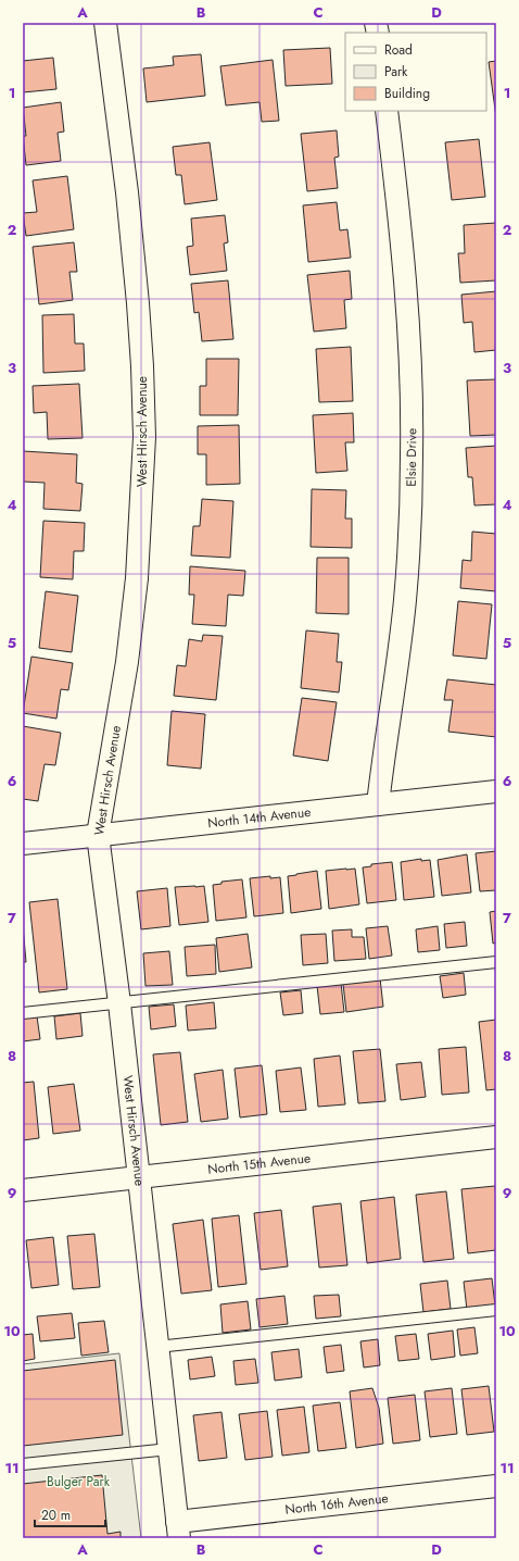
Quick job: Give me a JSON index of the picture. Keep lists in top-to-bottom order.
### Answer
{
  "streets": {
    "street": [
      "West Hirsch Avenue",
      "Elsie Drive",
      "North 14th Avenue",
      "North 15th Avenue",
      "North 16th Avenue"
    ]
  },
  "crossings": [
    ["West Hirsch Avenue", "North 14th Avenue"],
    ["West Hirsch Avenue", "North 15th Avenue"],
    ["West Hirsch Avenue", "North 16th Avenue"],
    ["Elsie Drive", "North 14th Avenue"]
  ],
  "parks": ["Bulger Park"],
  "legend": ["Road", "Park", "Building"],
  "scale_bar": "20 m",
  "grid": {
    "columns": [
      "A",
      "B",
      "C",
      "D"
    ],
    "rows": [
      "1",
      "2",
      "3",
      "4",
      "5",
      "6",
      "7",
      "8",
      "9",
      "10",
      "11"
    ]
  }
}
